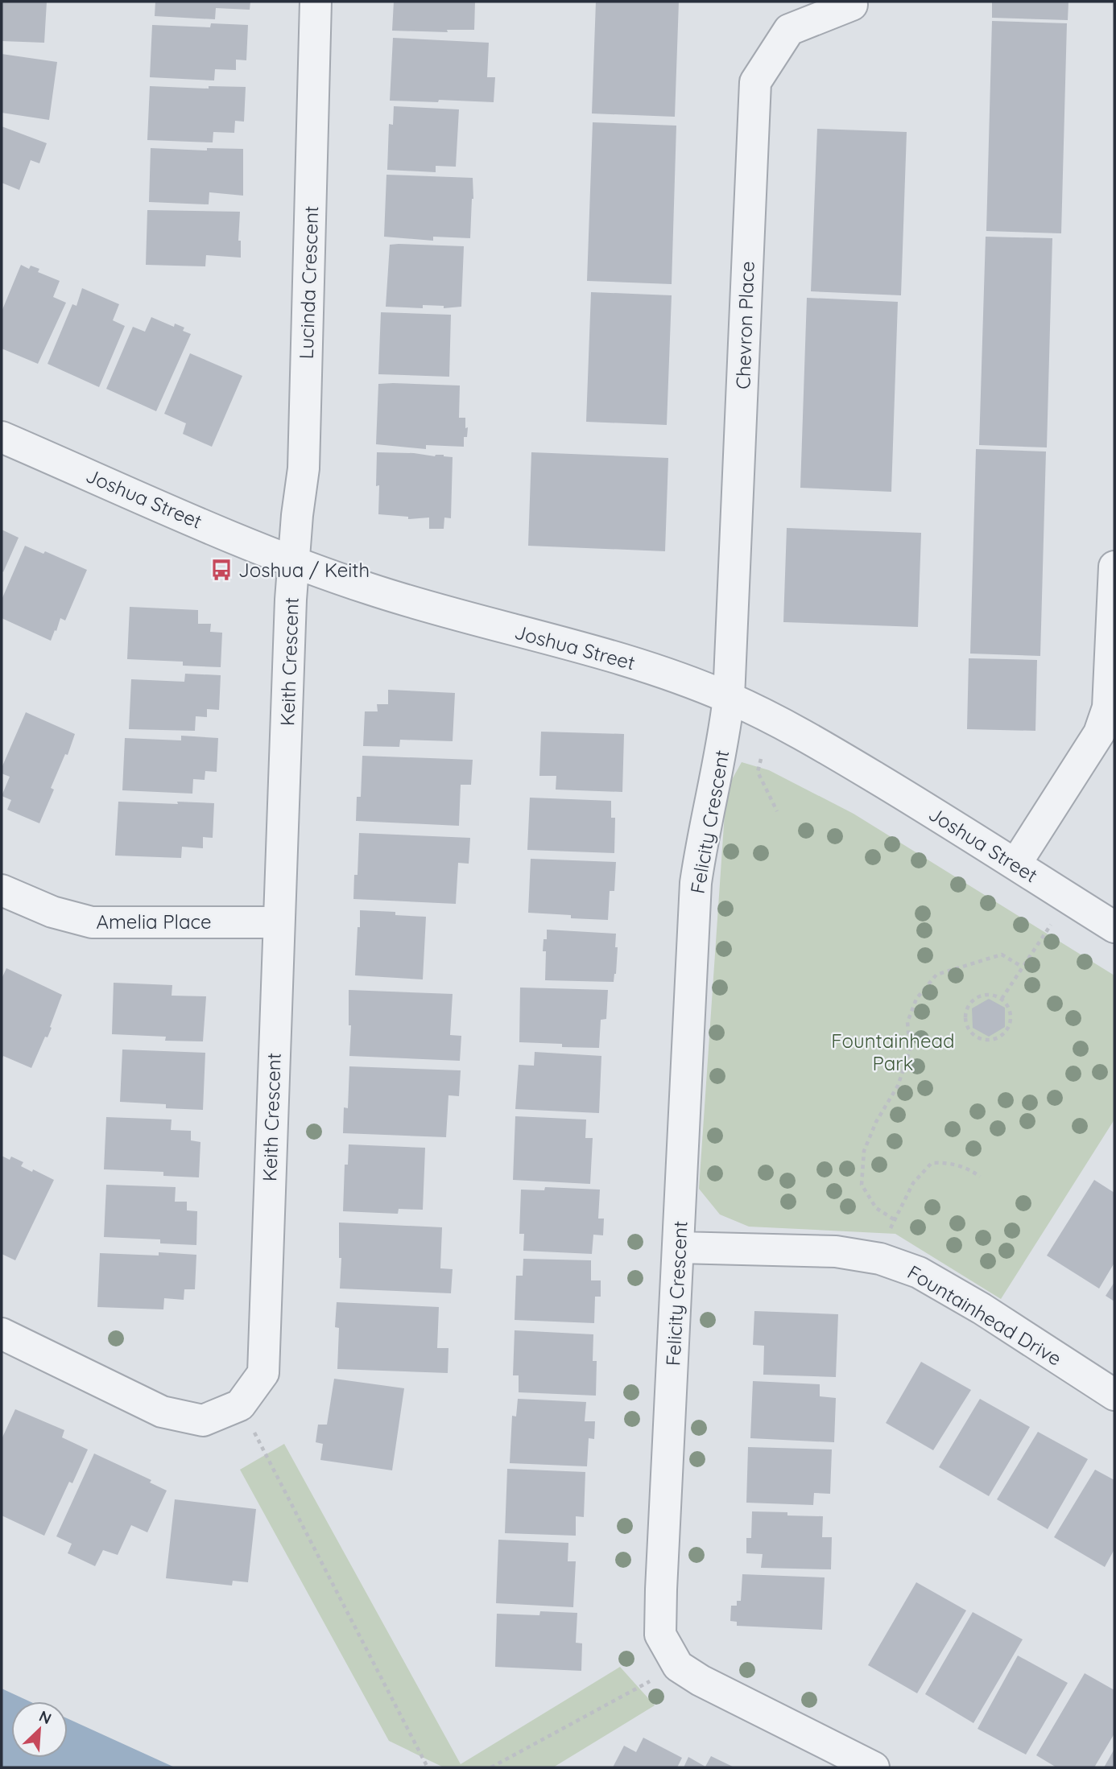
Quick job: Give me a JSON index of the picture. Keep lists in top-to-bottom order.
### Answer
{
  "streets": {
    "street": [
      "Lucinda Crescent",
      "Chevron Place",
      "Joshua Street",
      "Keith Crescent",
      "Felicity Crescent",
      "Amelia Place",
      "Fountainhead Drive"
    ]
  },
  "crossings": [
    ["Lucinda Crescent", "Joshua Street"],
    ["Lucinda Crescent", "Keith Crescent"],
    ["Chevron Place", "Joshua Street"],
    ["Chevron Place", "Felicity Crescent"],
    ["Joshua Street", "Keith Crescent"],
    ["Joshua Street", "Felicity Crescent"],
    ["Keith Crescent", "Amelia Place"],
    ["Felicity Crescent", "Fountainhead Drive"]
  ],
  "parks": ["Fountainhead Park"],
  "places": {
    "bus stop": ["Joshua / Keith"]
  },
  "north": "top right"
}
